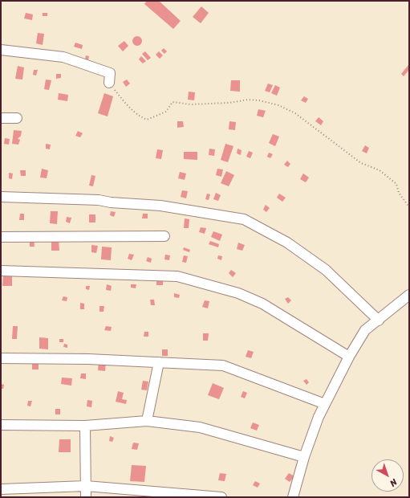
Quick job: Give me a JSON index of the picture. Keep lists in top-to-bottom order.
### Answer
{
  "north": "bottom right"
}
